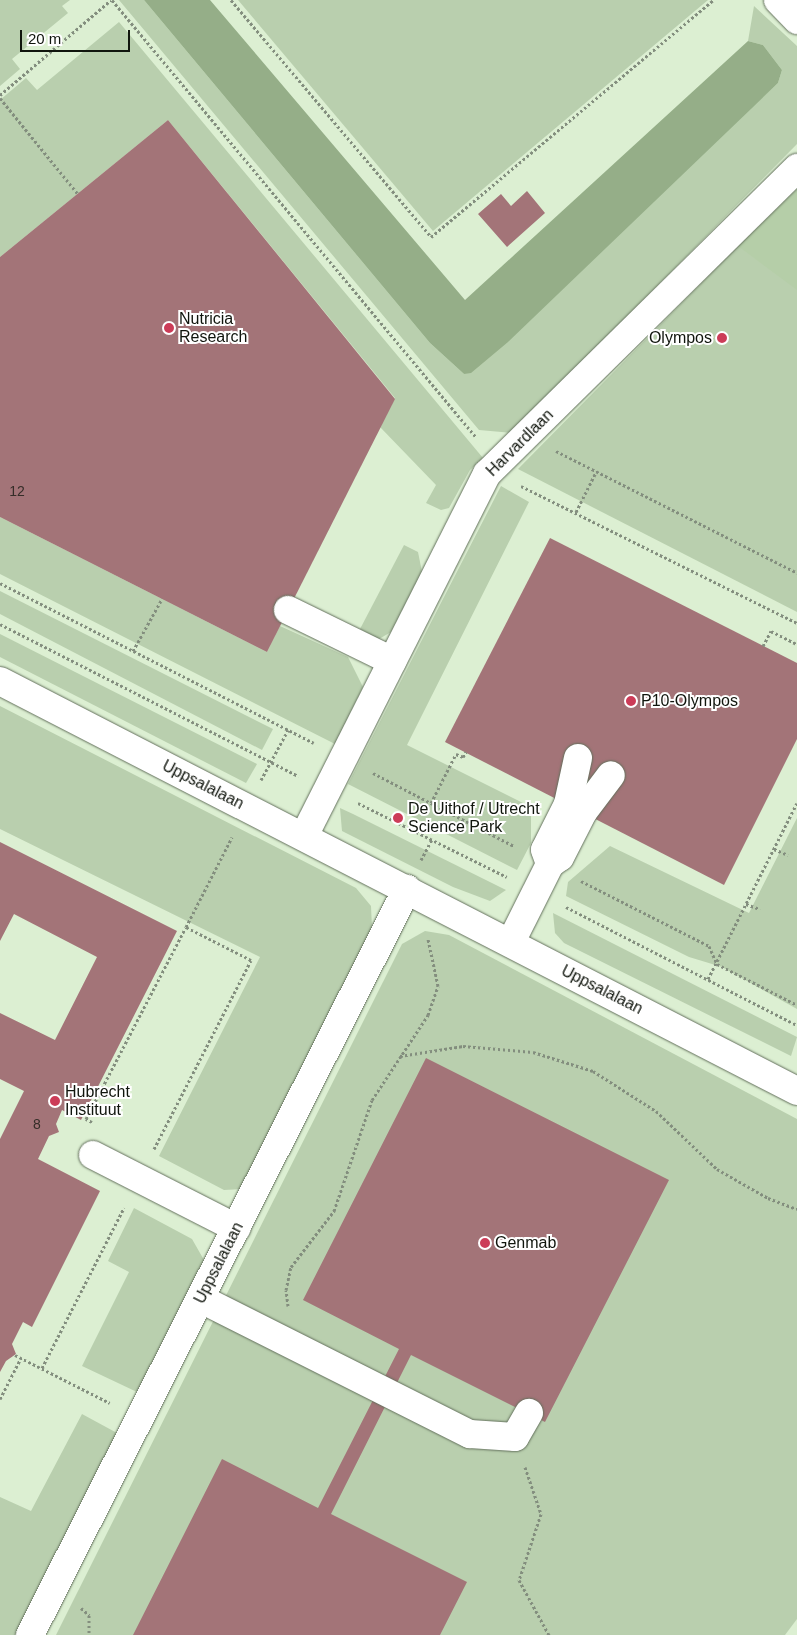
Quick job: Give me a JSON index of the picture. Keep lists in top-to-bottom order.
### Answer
{
  "streets": {
    "street": ["Harvardlaan", "Uppsalalaan"]
  },
  "crossings": [
    ["Harvardlaan", "Uppsalalaan"]
  ],
  "places": [
    "Nutricia Research",
    "Olympos",
    "P10-Olympos",
    "De Uithof / Utrecht Science Park",
    "Hubrecht Instituut",
    "Genmab"
  ],
  "house_numbers": ["12", "8"],
  "scale_bar": "20 m"
}
